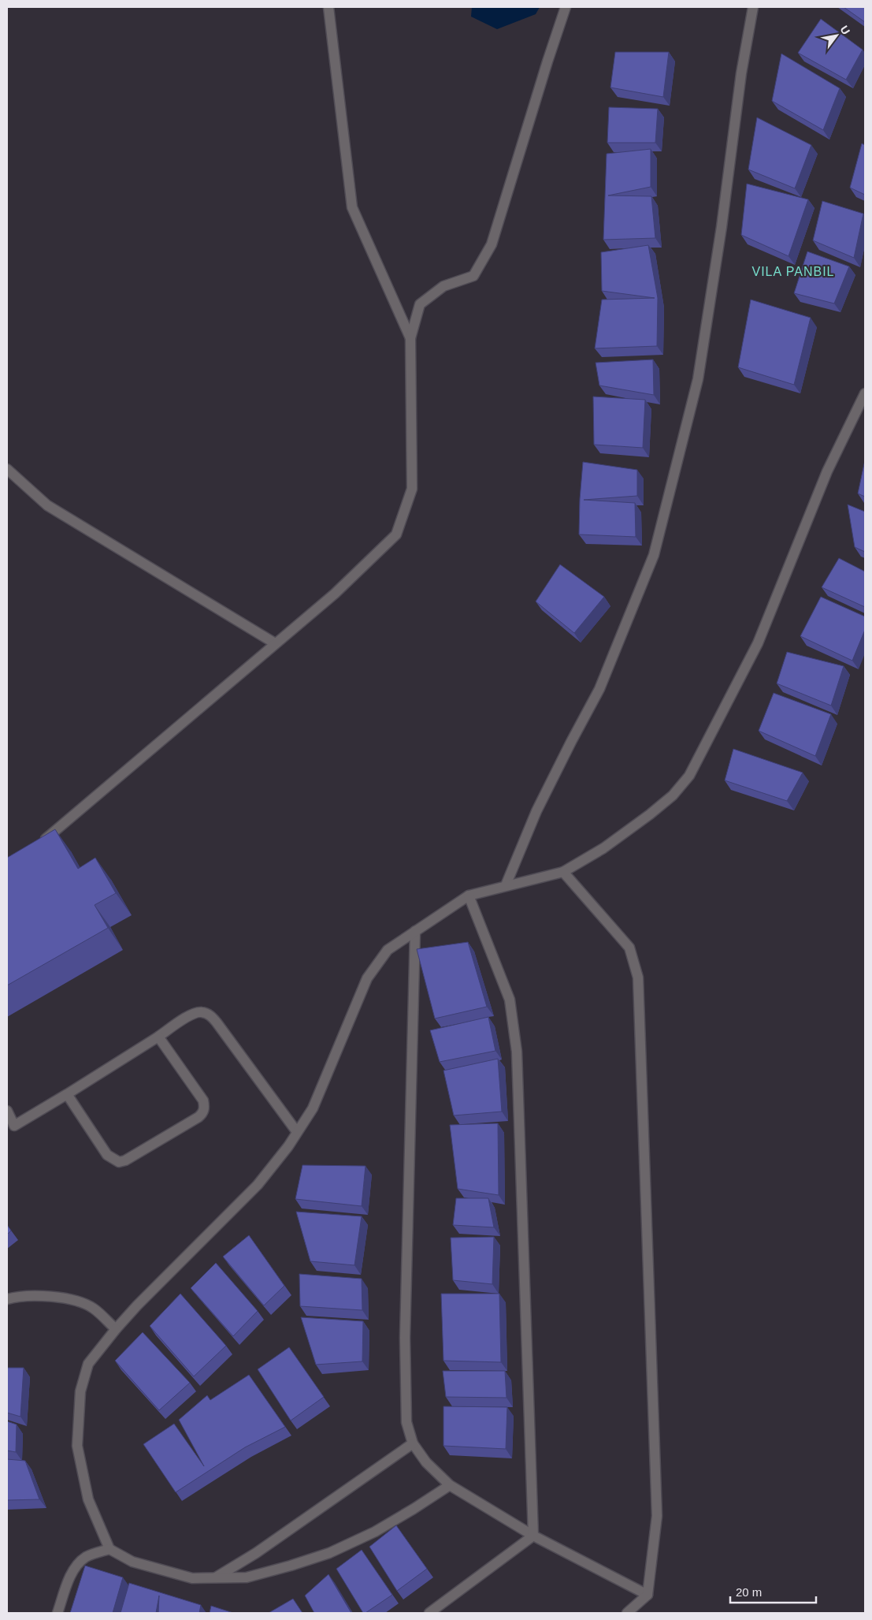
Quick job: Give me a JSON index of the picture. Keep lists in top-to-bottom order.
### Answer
{
  "districts": ["VILA PANBIL"],
  "scale_bar": "20 m",
  "north": "top right"
}
